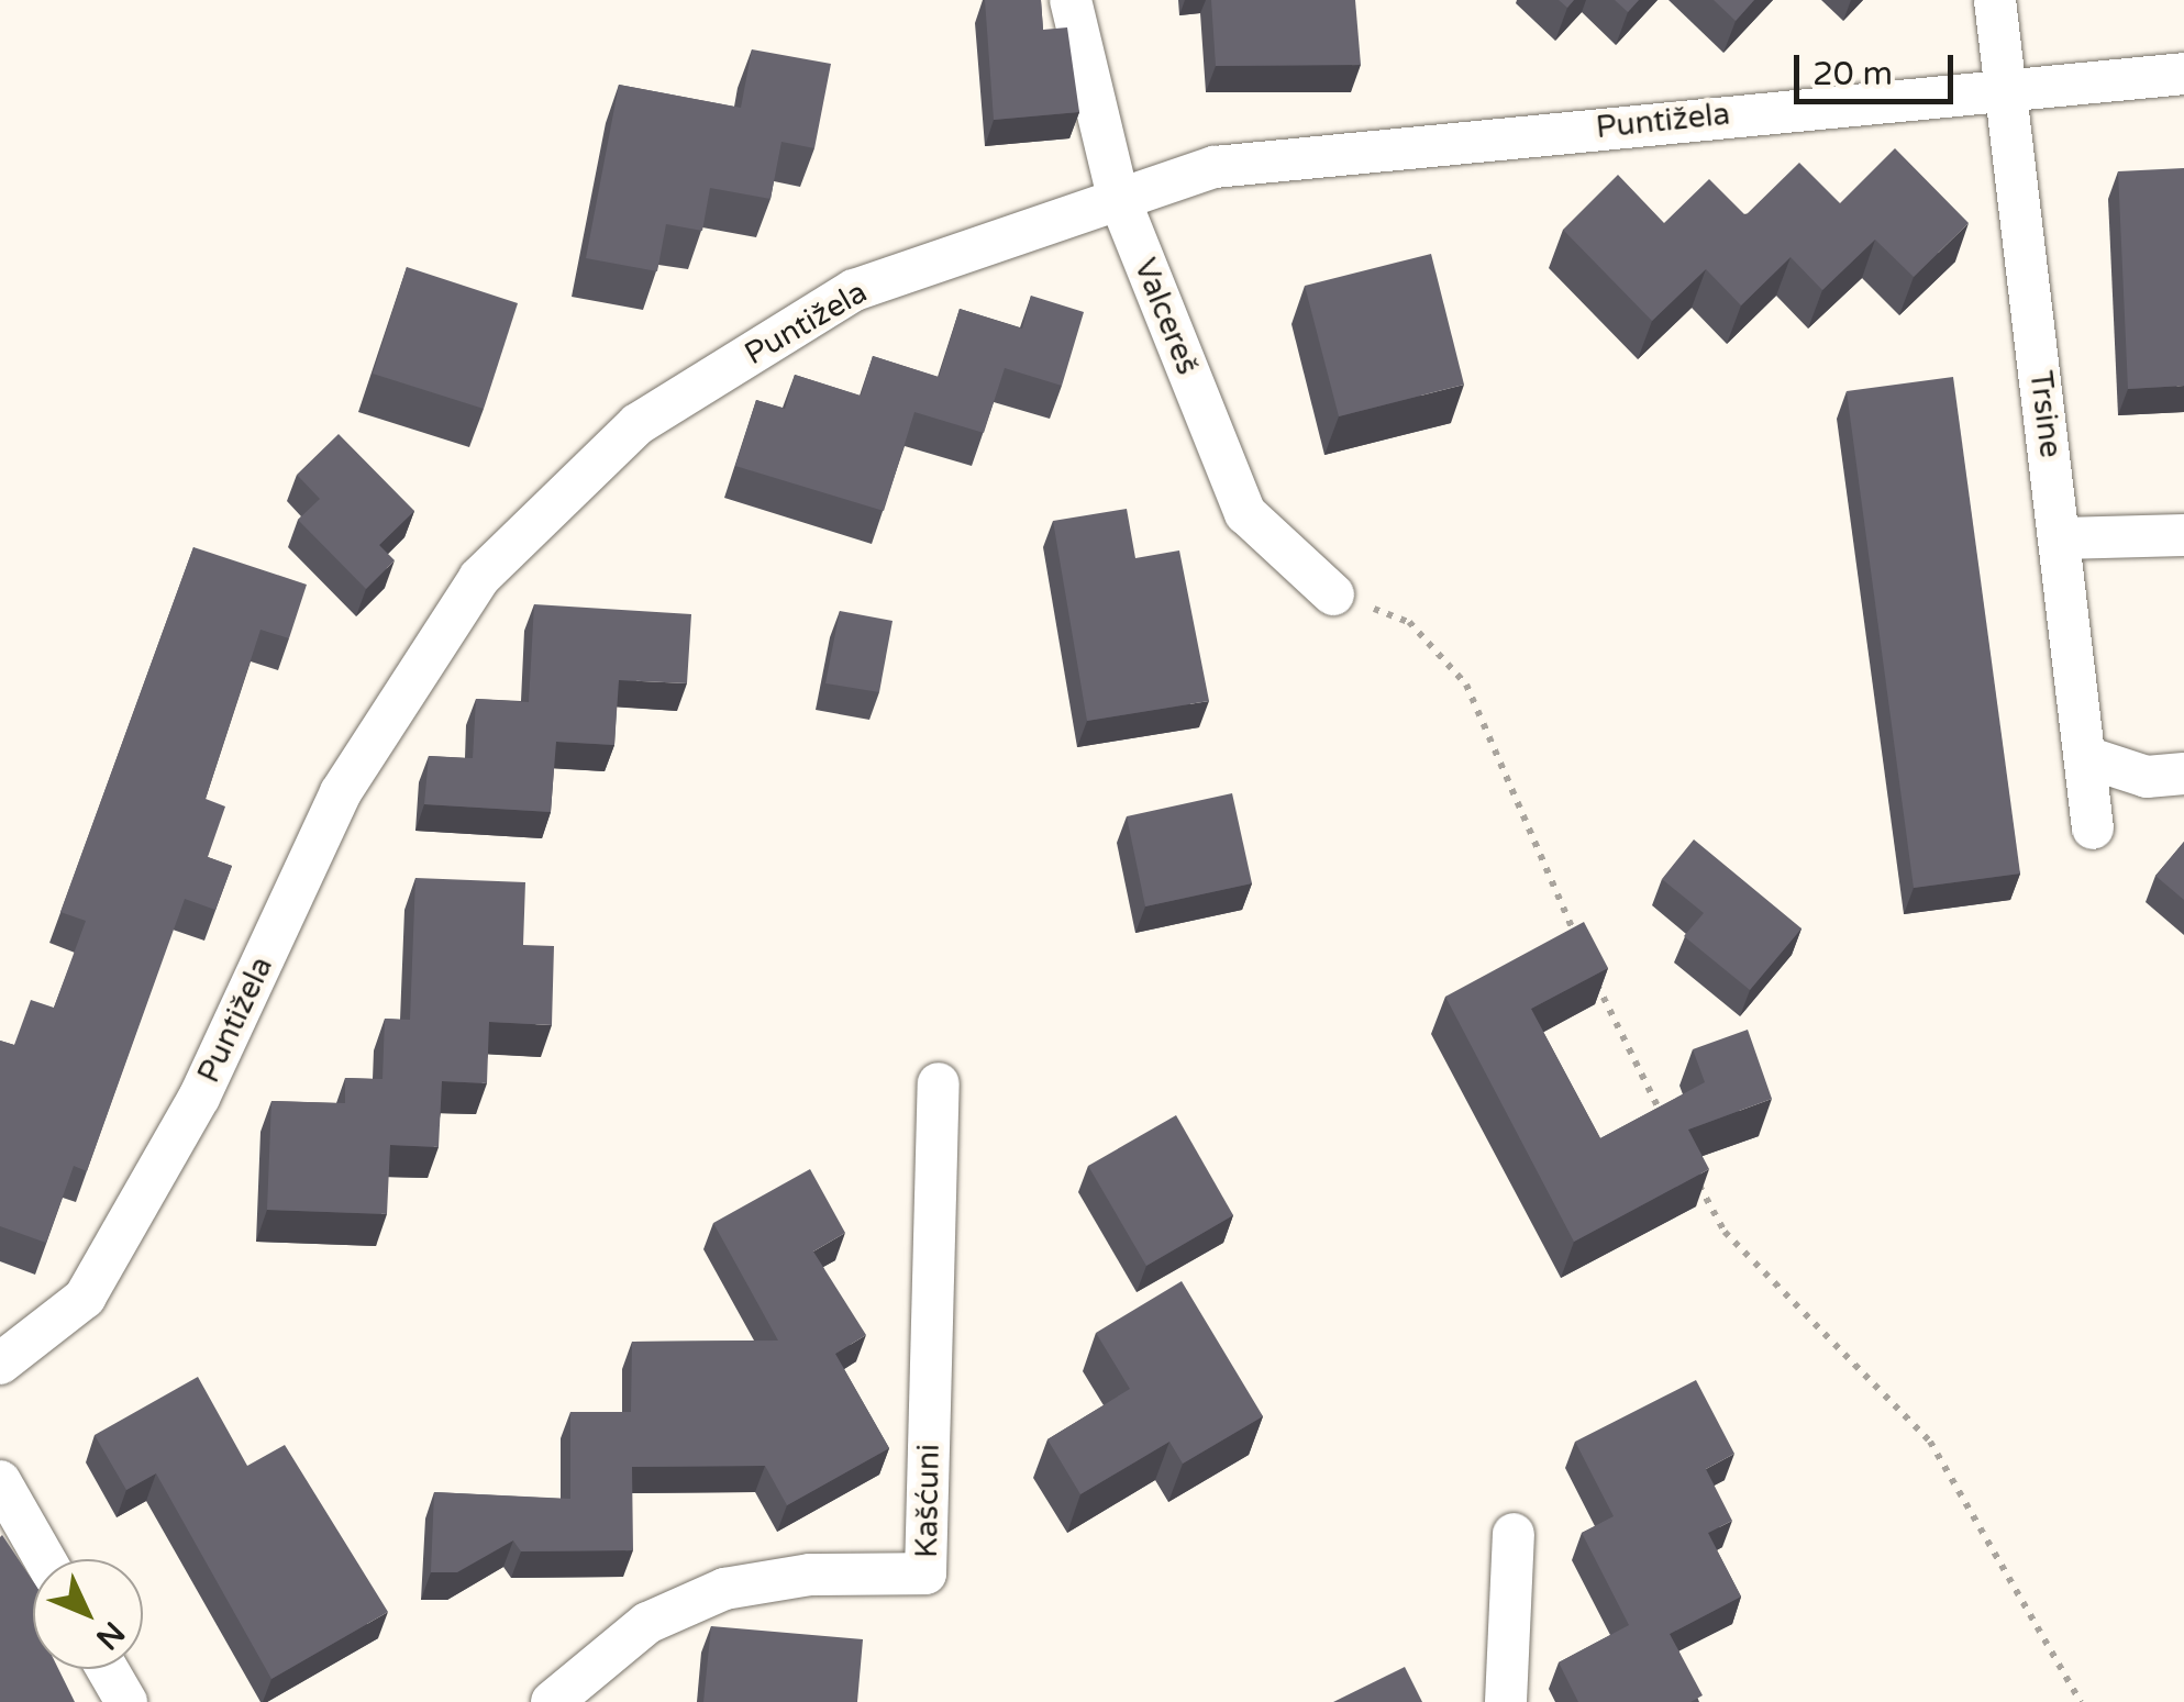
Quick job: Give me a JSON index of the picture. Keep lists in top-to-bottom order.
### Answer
{
  "streets": {
    "street": [
      "Puntižela",
      "Valcereš",
      "Trsine",
      "Kašćuni"
    ]
  },
  "crossings": [
    ["Puntižela", "Valcereš"],
    ["Puntižela", "Trsine"]
  ],
  "scale_bar": "20 m",
  "north": "bottom right"
}
